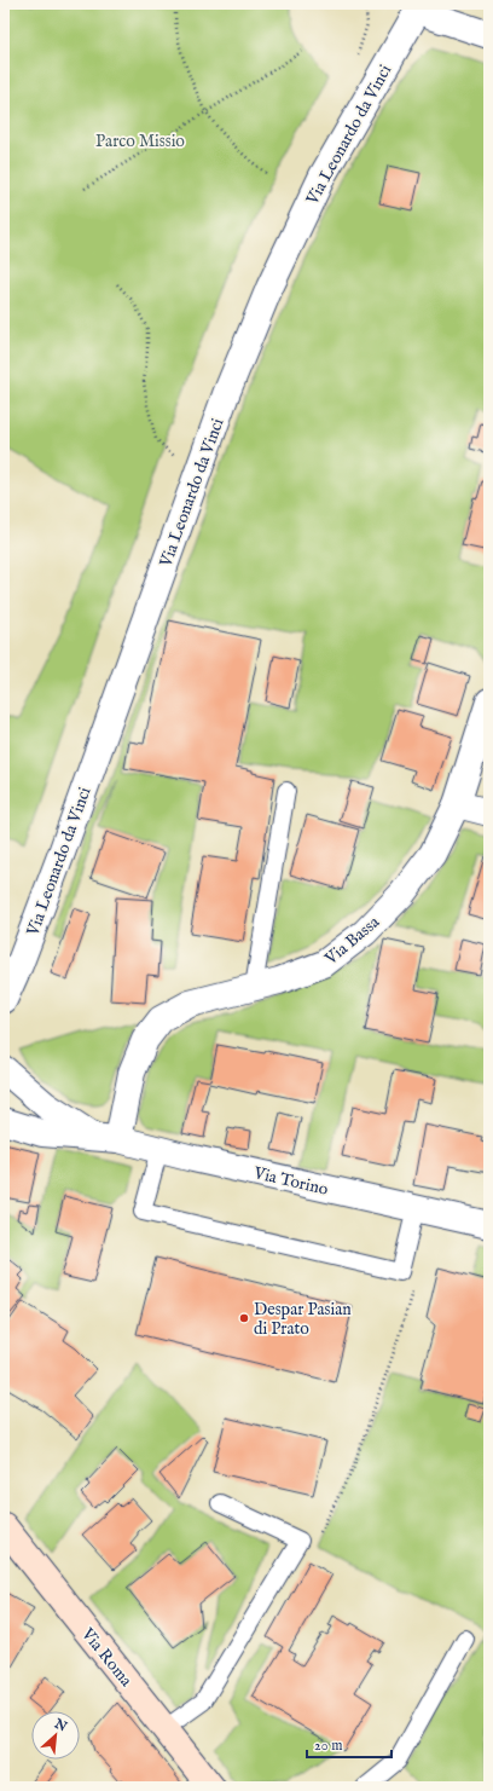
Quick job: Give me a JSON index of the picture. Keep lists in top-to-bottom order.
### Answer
{
  "streets": {
    "main road": ["Via Roma"],
    "street": ["Via Leonardo da Vinci", "Via Bassa", "Via Torino"]
  },
  "crossings": [
    ["Via Bassa", "Via Torino"]
  ],
  "parks": ["Parco Missio"],
  "places": ["Despar Pasian di Prato"],
  "scale_bar": "20 m",
  "north": "top right"
}
